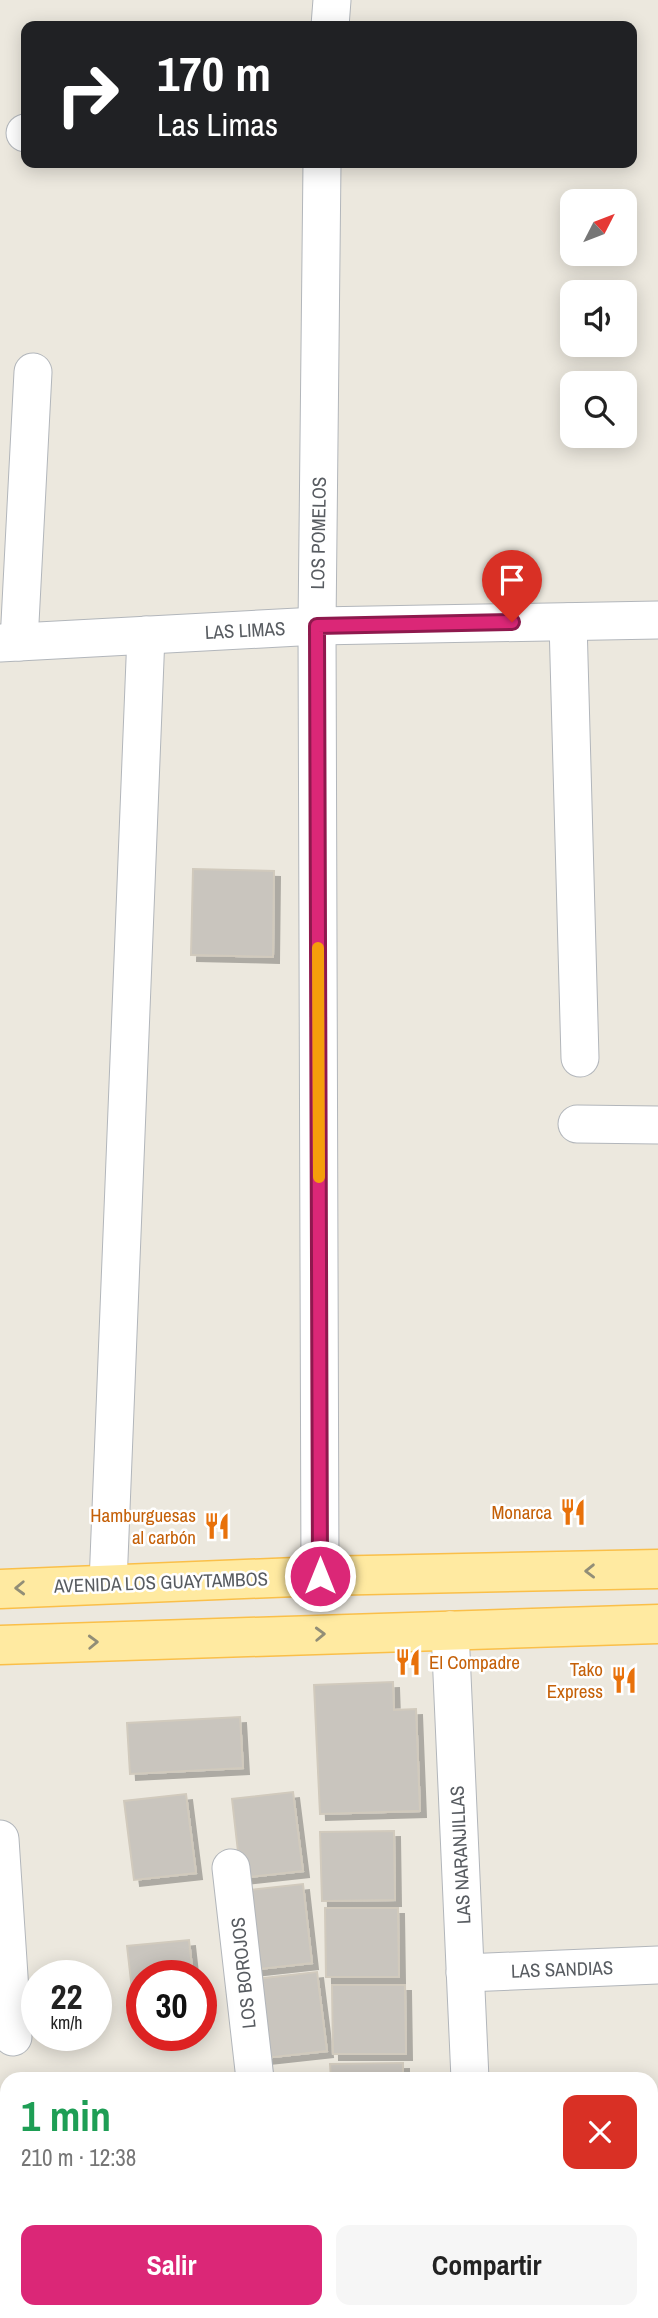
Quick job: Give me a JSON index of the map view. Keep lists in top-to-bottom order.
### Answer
{
  "streets": {
    "main road": ["AVENIDA LOS GUAYTAMBOS"],
    "street": [
      "LOS POMELOS",
      "LAS LIMAS",
      "LAS NARANJILLAS",
      "LAS SANDIAS",
      "LOS BOROJOS"
    ]
  },
  "crossings": [
    ["LOS POMELOS", "LAS LIMAS"],
    ["LOS POMELOS", "AVENIDA LOS GUAYTAMBOS"],
    ["LAS NARANJILLAS", "LAS SANDIAS"]
  ],
  "places": {
    "restaurant": [
      "Monarca",
      "Hamburguesas al carbón",
      "El Compadre",
      "Tako Express"
    ]
  },
  "north": "top right",
  "page": {
    "turn": ["170 m", "Las Limas"],
    "speed": "22 km/h",
    "limit": "30",
    "heading": ["1 min", "210 m · 12:38"],
    "buttons": ["Salir", "Compartir"]
  }
}
